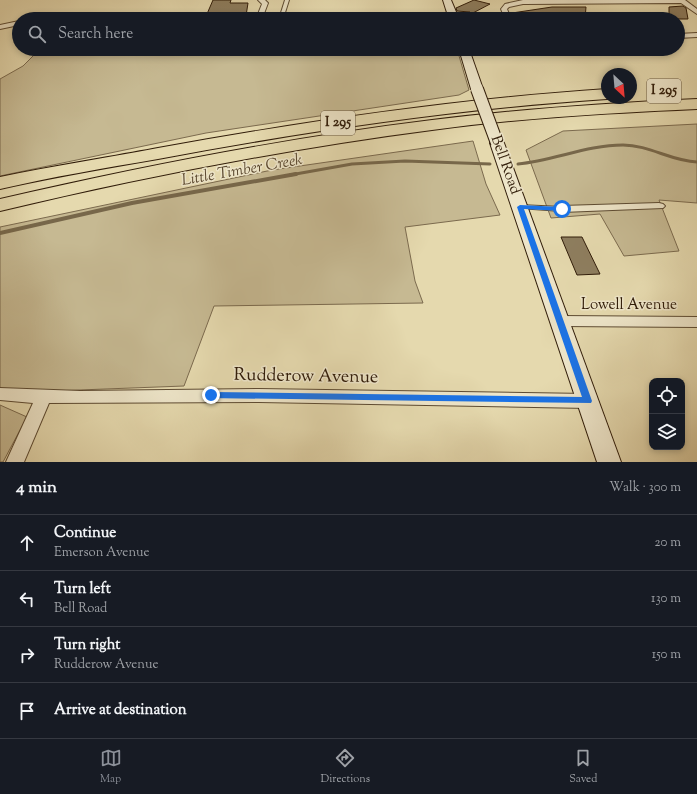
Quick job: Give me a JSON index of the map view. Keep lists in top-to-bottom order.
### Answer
{
  "streets": {
    "highway": ["I 295"],
    "street": ["Bell Road", "Lowell Avenue", "Rudderow Avenue"]
  },
  "crossings": [
    ["Bell Road", "Lowell Avenue"],
    ["Bell Road", "Rudderow Avenue"]
  ],
  "water": ["Little Timber Creek"],
  "north": "bottom right",
  "page": {
    "search": "Search here",
    "heading": ["4 min", "Walk · 300 m"],
    "list": [
      ["Continue", "Emerson Avenue", "20 m"],
      ["Turn left", "Bell Road", "130 m"],
      ["Turn right", "Rudderow Avenue", "150 m"],
      "Arrive at destination"
    ],
    "nav": ["Map", "Directions", "Saved"]
  }
}
